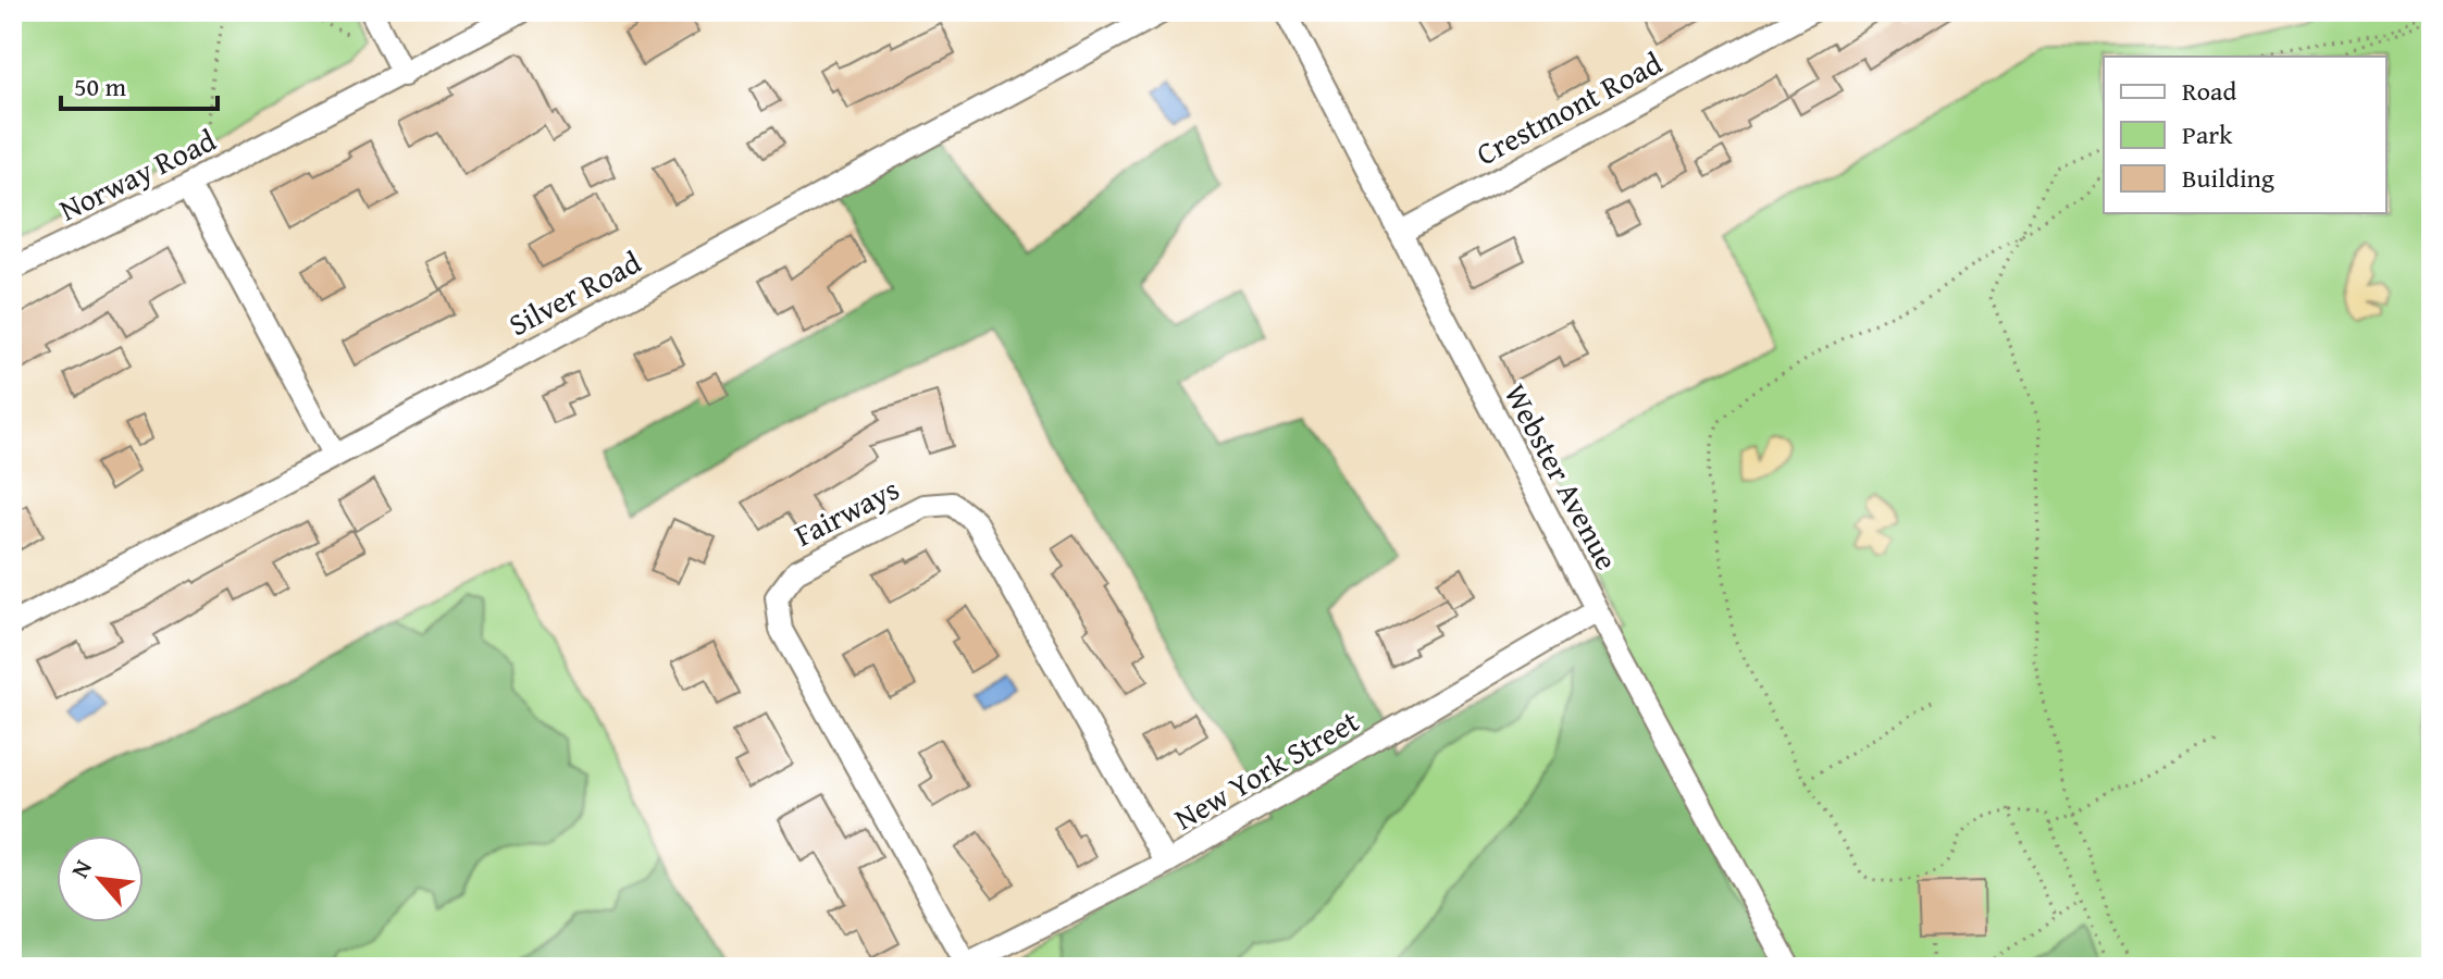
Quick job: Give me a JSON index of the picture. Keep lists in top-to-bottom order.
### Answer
{
  "streets": {
    "street": [
      "Crestmont Road",
      "Norway Road",
      "Silver Road",
      "Webster Avenue",
      "Fairways",
      "New York Street"
    ]
  },
  "crossings": [
    ["Crestmont Road", "Webster Avenue"],
    ["Webster Avenue", "New York Street"],
    ["Fairways", "New York Street"]
  ],
  "legend": ["Road", "Park", "Building"],
  "scale_bar": "50 m",
  "north": "top left"
}
